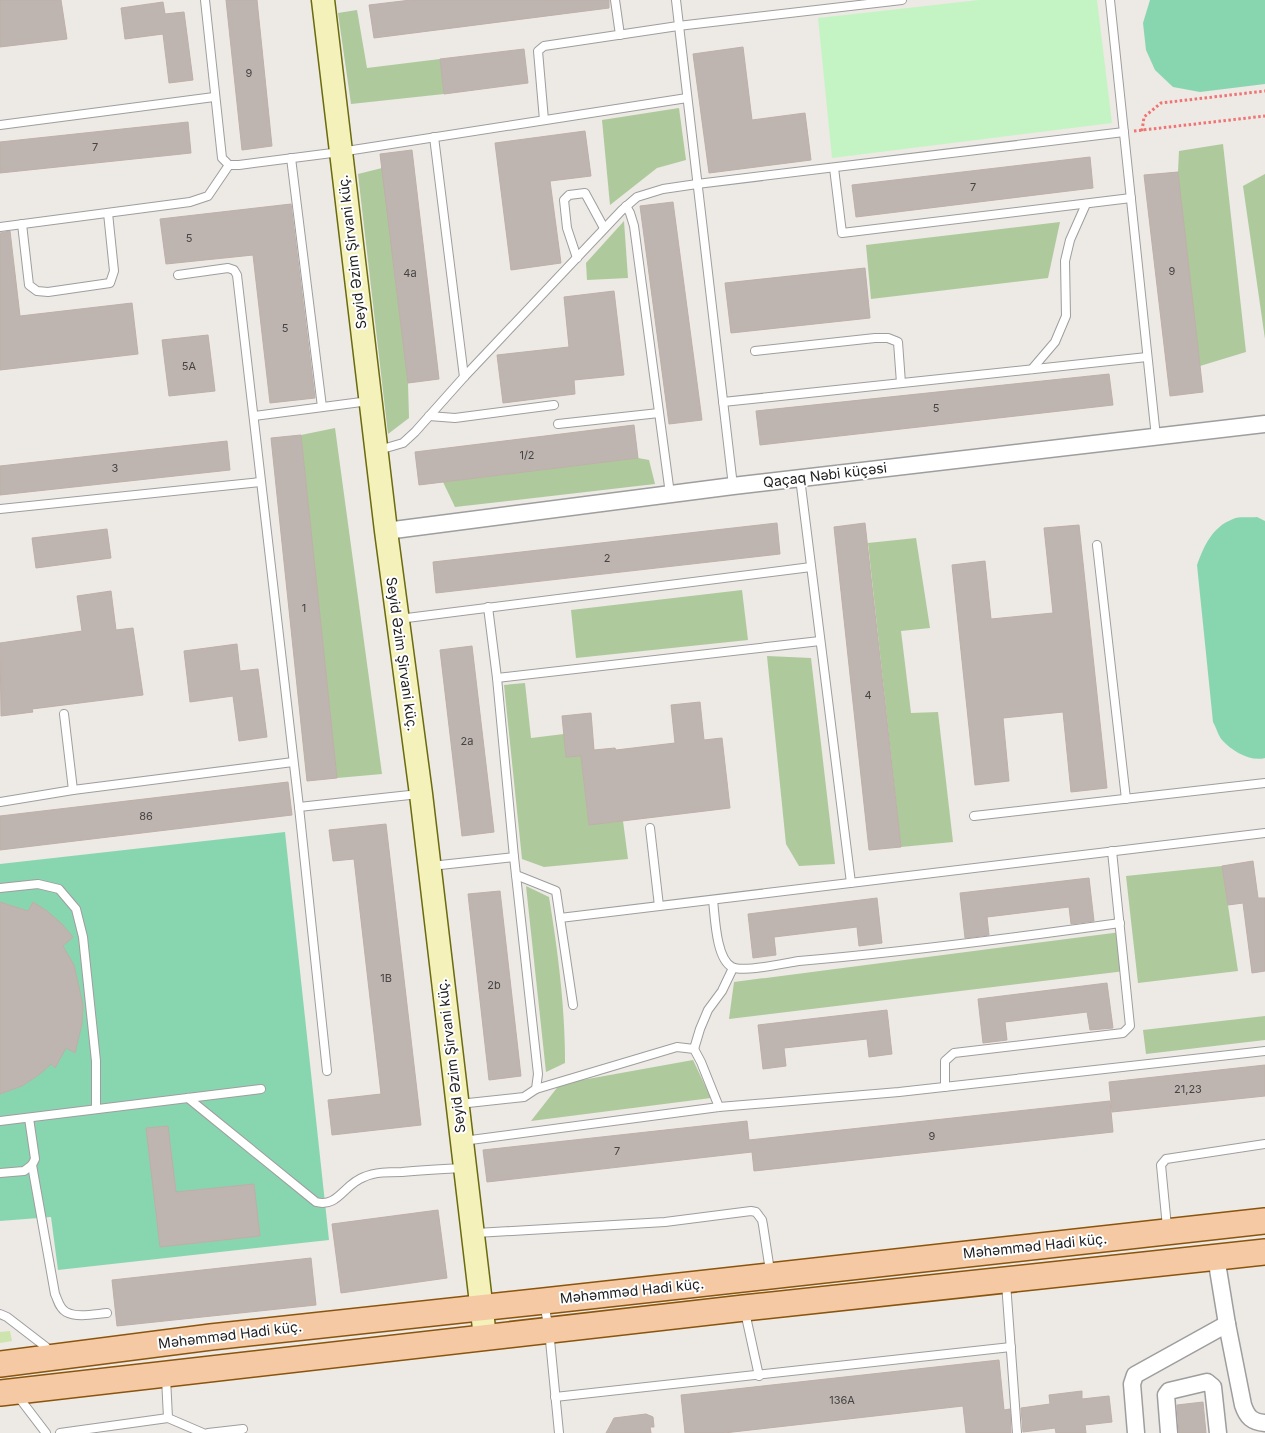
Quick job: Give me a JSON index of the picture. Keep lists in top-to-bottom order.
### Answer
{
  "streets": {
    "main road": ["Seyid Əzim Şirvani küç.", "Məhəmməd Hadi küç."],
    "street": ["Qaçaq Nəbi küçəsi"]
  },
  "crossings": [
    ["Seyid Əzim Şirvani küç.", "Qaçaq Nəbi küçəsi"],
    ["Seyid Əzim Şirvani küç.", "Məhəmməd Hadi küç."]
  ],
  "house_numbers": [
    "9",
    "7",
    "7",
    "5",
    "9",
    "4a",
    "5",
    "5A",
    "5",
    "1/2",
    "3",
    "2",
    "1",
    "4",
    "2a",
    "86",
    "1B",
    "2b",
    "21,23",
    "9",
    "7",
    "136A"
  ]
}
